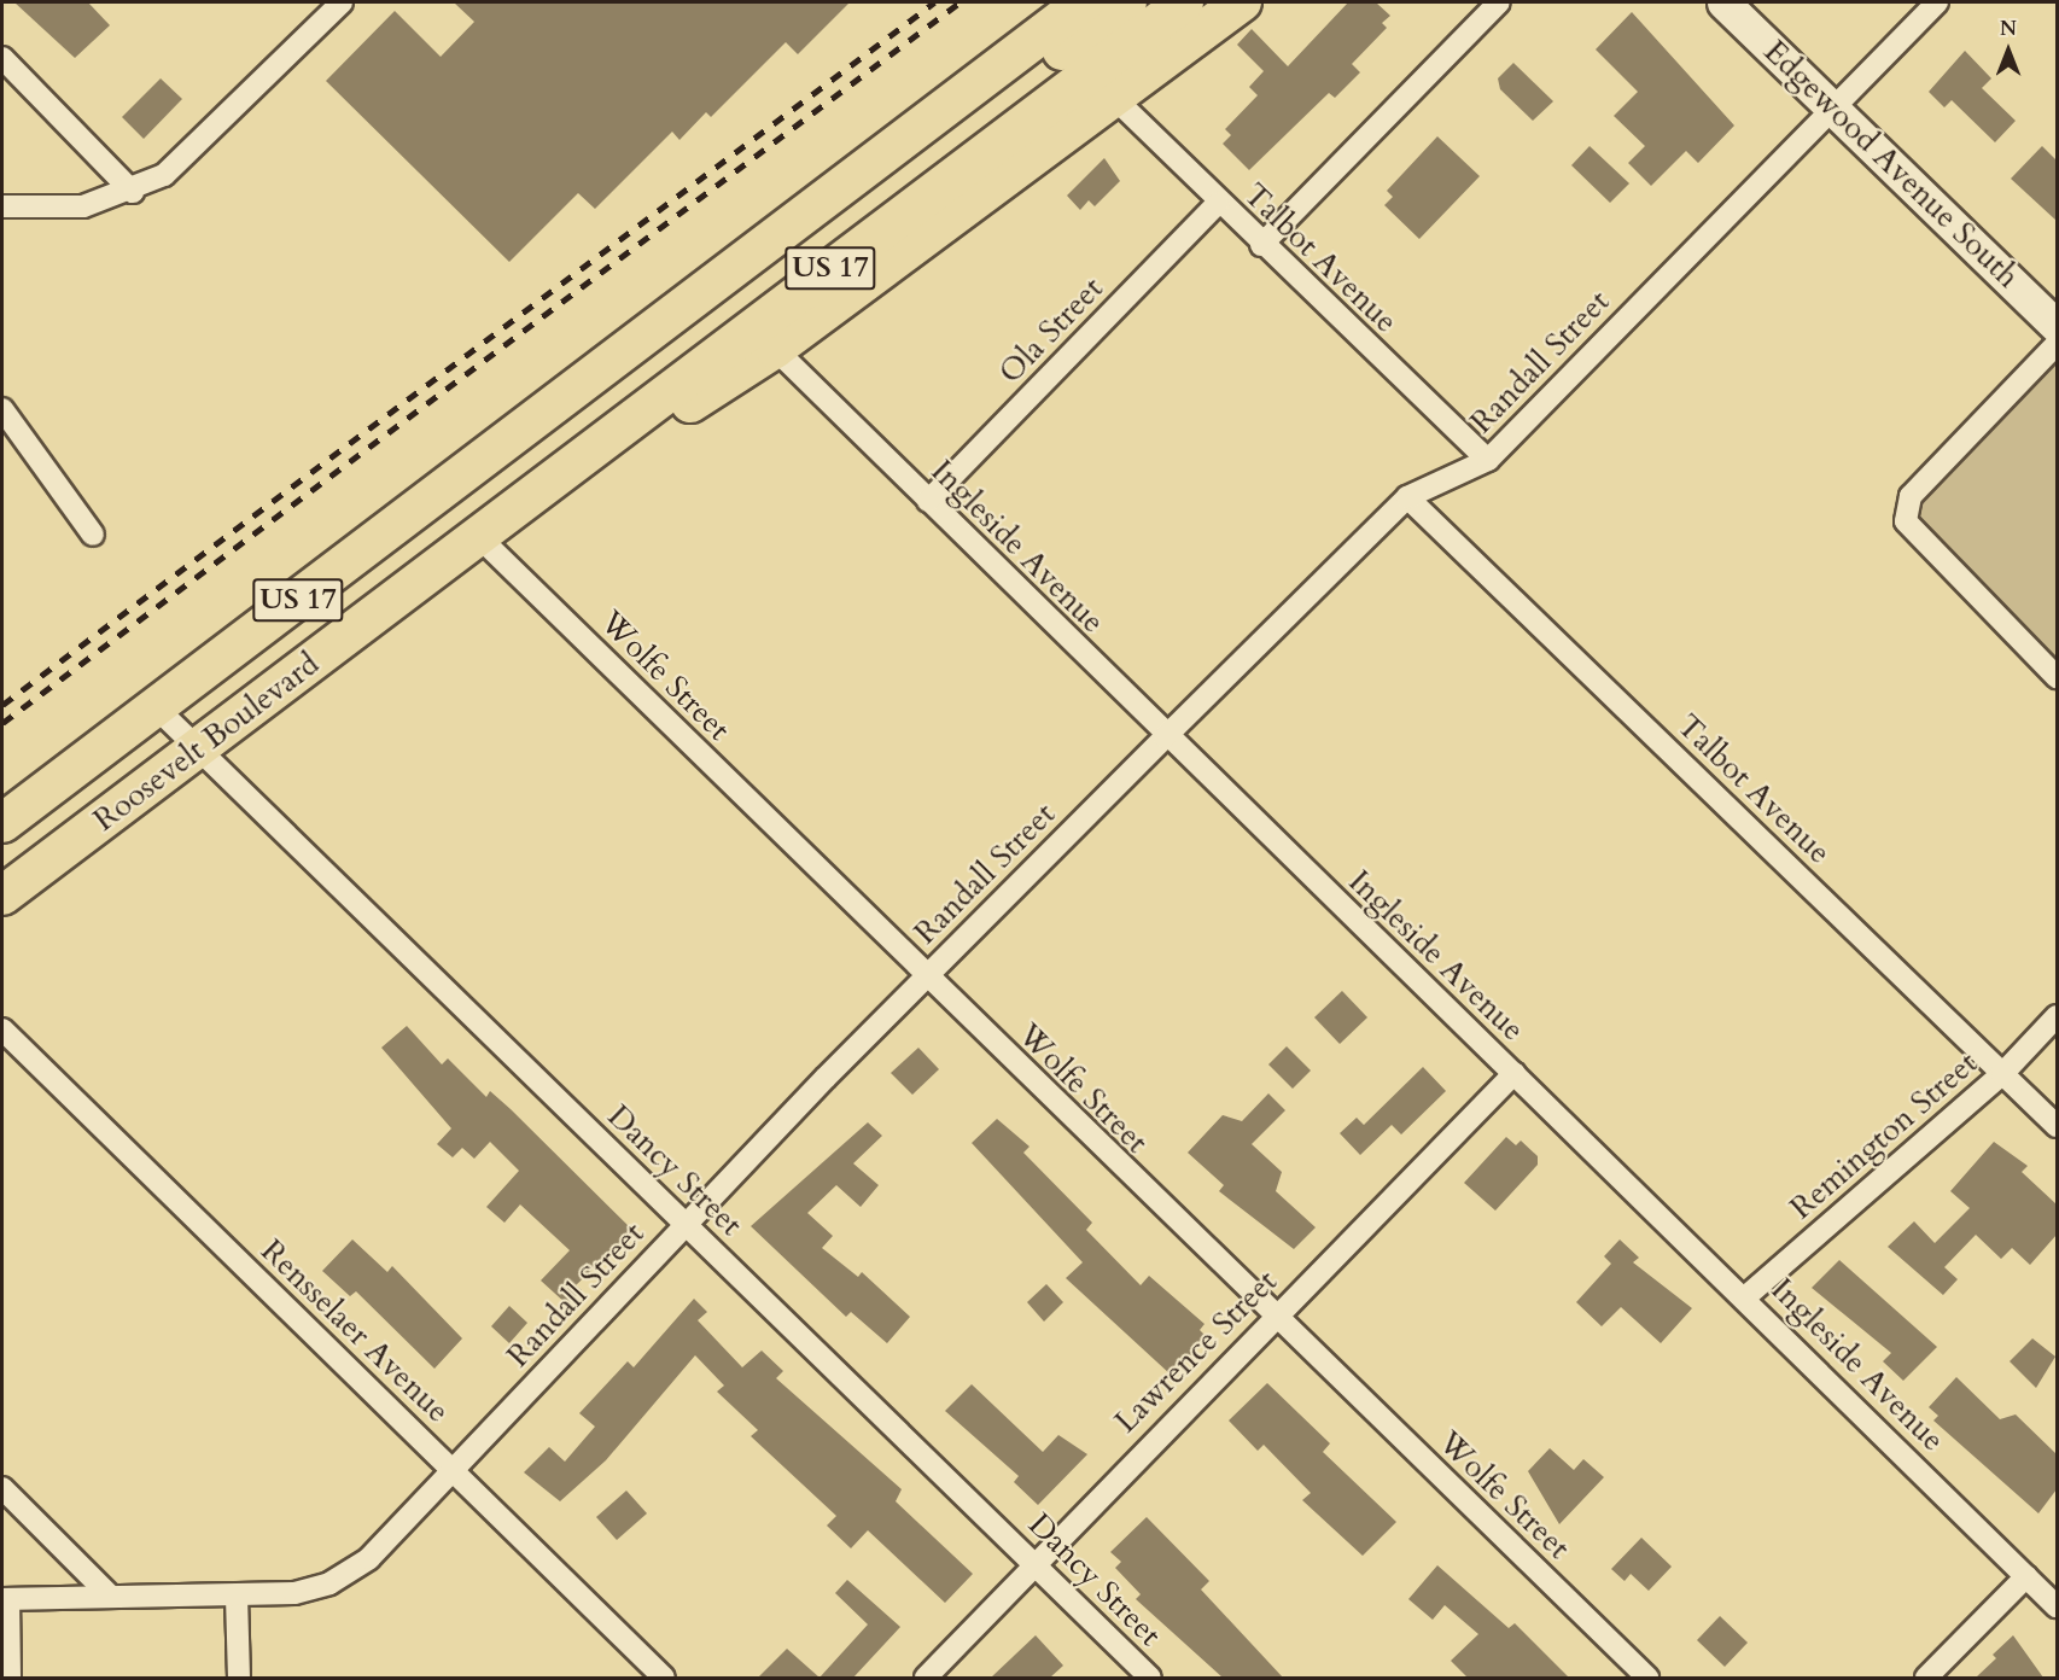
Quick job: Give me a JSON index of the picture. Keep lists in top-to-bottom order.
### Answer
{
  "streets": {
    "highway": ["US 17", "Roosevelt Boulevard"],
    "main road": ["Edgewood Avenue South"],
    "street": [
      "Talbot Avenue",
      "Ola Street",
      "Randall Street",
      "Ingleside Avenue",
      "Wolfe Street",
      "Remington Street",
      "Dancy Street",
      "Rensselaer Avenue",
      "Lawrence Street"
    ]
  },
  "crossings": [
    ["Edgewood Avenue South", "Randall Street"],
    ["Talbot Avenue", "Ola Street"],
    ["Talbot Avenue", "Randall Street"],
    ["Talbot Avenue", "Remington Street"],
    ["US 17", "Wolfe Street"],
    ["US 17", "Roosevelt Boulevard"],
    ["Ola Street", "Ingleside Avenue"],
    ["Randall Street", "Ingleside Avenue"],
    ["Randall Street", "Wolfe Street"],
    ["Randall Street", "Dancy Street"],
    ["Randall Street", "Rensselaer Avenue"],
    ["Ingleside Avenue", "Remington Street"],
    ["Ingleside Avenue", "Lawrence Street"],
    ["Wolfe Street", "Roosevelt Boulevard"],
    ["Wolfe Street", "Lawrence Street"],
    ["Roosevelt Boulevard", "Dancy Street"],
    ["Dancy Street", "Lawrence Street"]
  ],
  "north": "top"
}
